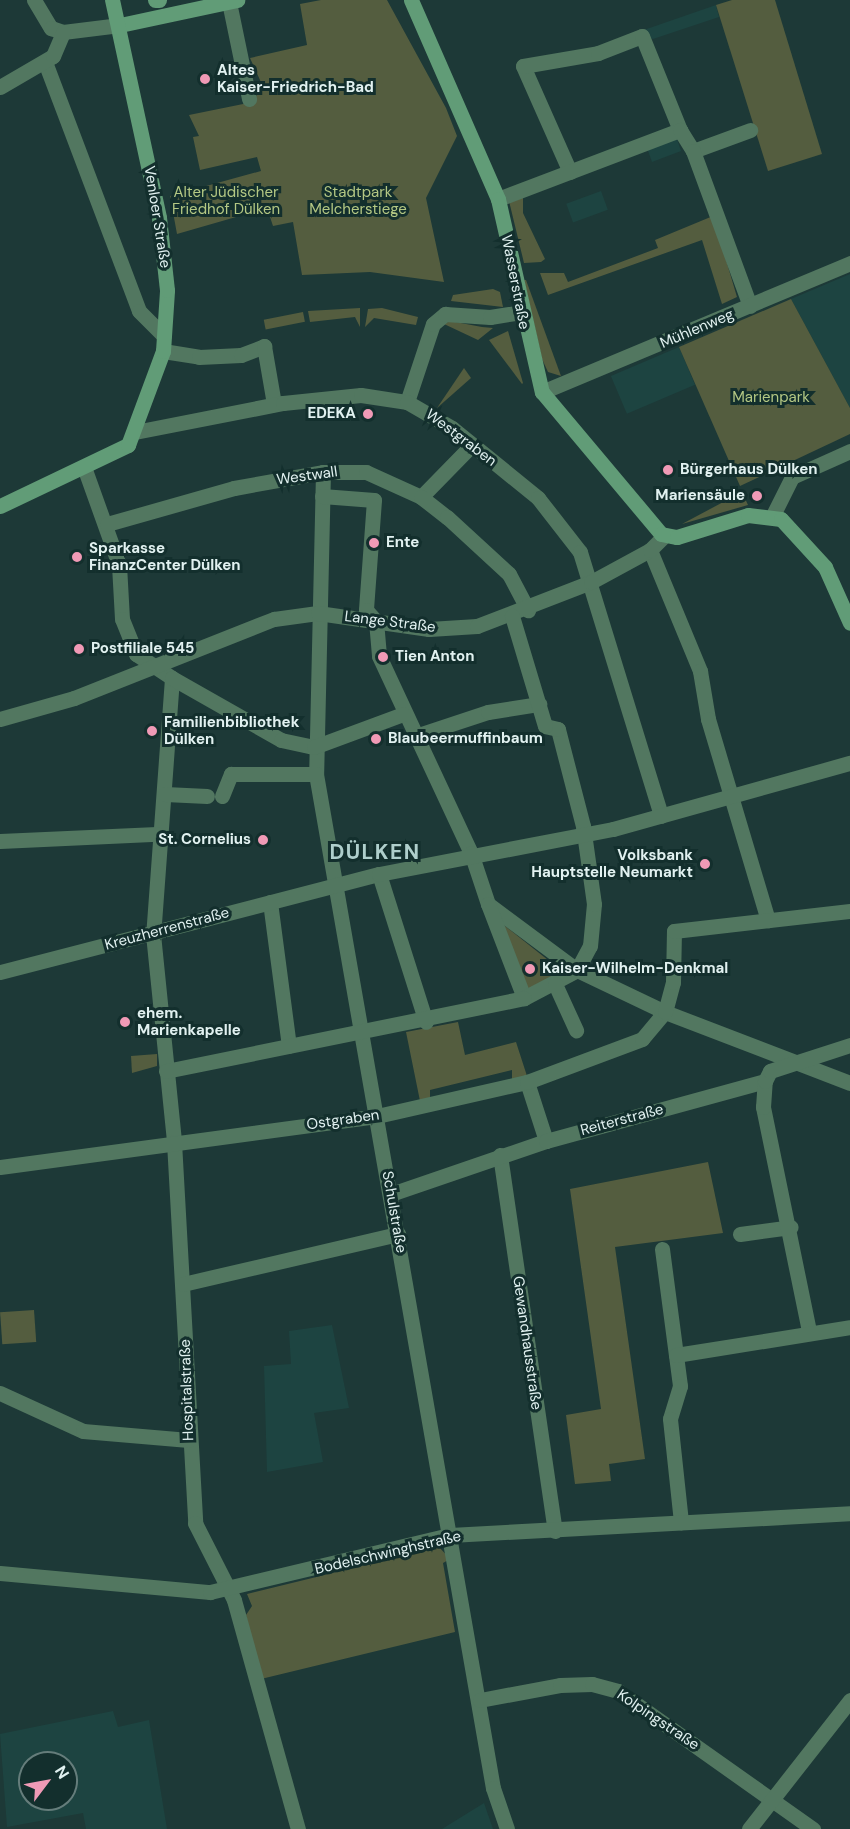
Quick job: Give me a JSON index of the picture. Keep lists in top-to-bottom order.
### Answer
{
  "streets": {
    "main road": ["Venloer Straße", "Wasserstraße"],
    "street": [
      "Mühlenweg",
      "Westgraben",
      "Westwall",
      "Lange Straße",
      "Kreuzherrenstraße",
      "Ostgraben",
      "Reiterstraße",
      "Schulstraße",
      "Gewandhausstraße",
      "Hospitalstraße",
      "Bodelschwinghstraße",
      "Kolpingstraße"
    ]
  },
  "crossings": [
    ["Venloer Straße", "Westgraben"],
    ["Wasserstraße", "Mühlenweg"],
    ["Wasserstraße", "Lange Straße"],
    ["Westgraben", "Lange Straße"],
    ["Westgraben", "Kreuzherrenstraße"],
    ["Westwall", "Lange Straße"],
    ["Westwall", "Schulstraße"],
    ["Lange Straße", "Schulstraße"],
    ["Kreuzherrenstraße", "Schulstraße"],
    ["Kreuzherrenstraße", "Hospitalstraße"],
    ["Ostgraben", "Schulstraße"],
    ["Ostgraben", "Hospitalstraße"],
    ["Reiterstraße", "Schulstraße"],
    ["Reiterstraße", "Gewandhausstraße"],
    ["Schulstraße", "Bodelschwinghstraße"],
    ["Schulstraße", "Kolpingstraße"],
    ["Gewandhausstraße", "Bodelschwinghstraße"],
    ["Hospitalstraße", "Bodelschwinghstraße"]
  ],
  "districts": ["DÜLKEN"],
  "parks": ["Alter Jüdischer Friedhof Dülken", "Stadtpark Melcherstiege", "Marienpark"],
  "places": [
    "Altes Kaiser-Friedrich-Bad",
    "EDEKA",
    "Bürgerhaus Dülken",
    "Mariensäule",
    "Ente",
    "Sparkasse FinanzCenter Dülken",
    "Postfiliale 545",
    "Tien Anton",
    "Familienbibliothek Dülken",
    "Blaubeermuffinbaum",
    "St. Cornelius",
    "Volksbank Hauptstelle Neumarkt",
    "Kaiser-Wilhelm-Denkmal",
    "ehem. Marienkapelle"
  ],
  "north": "top right"
}
